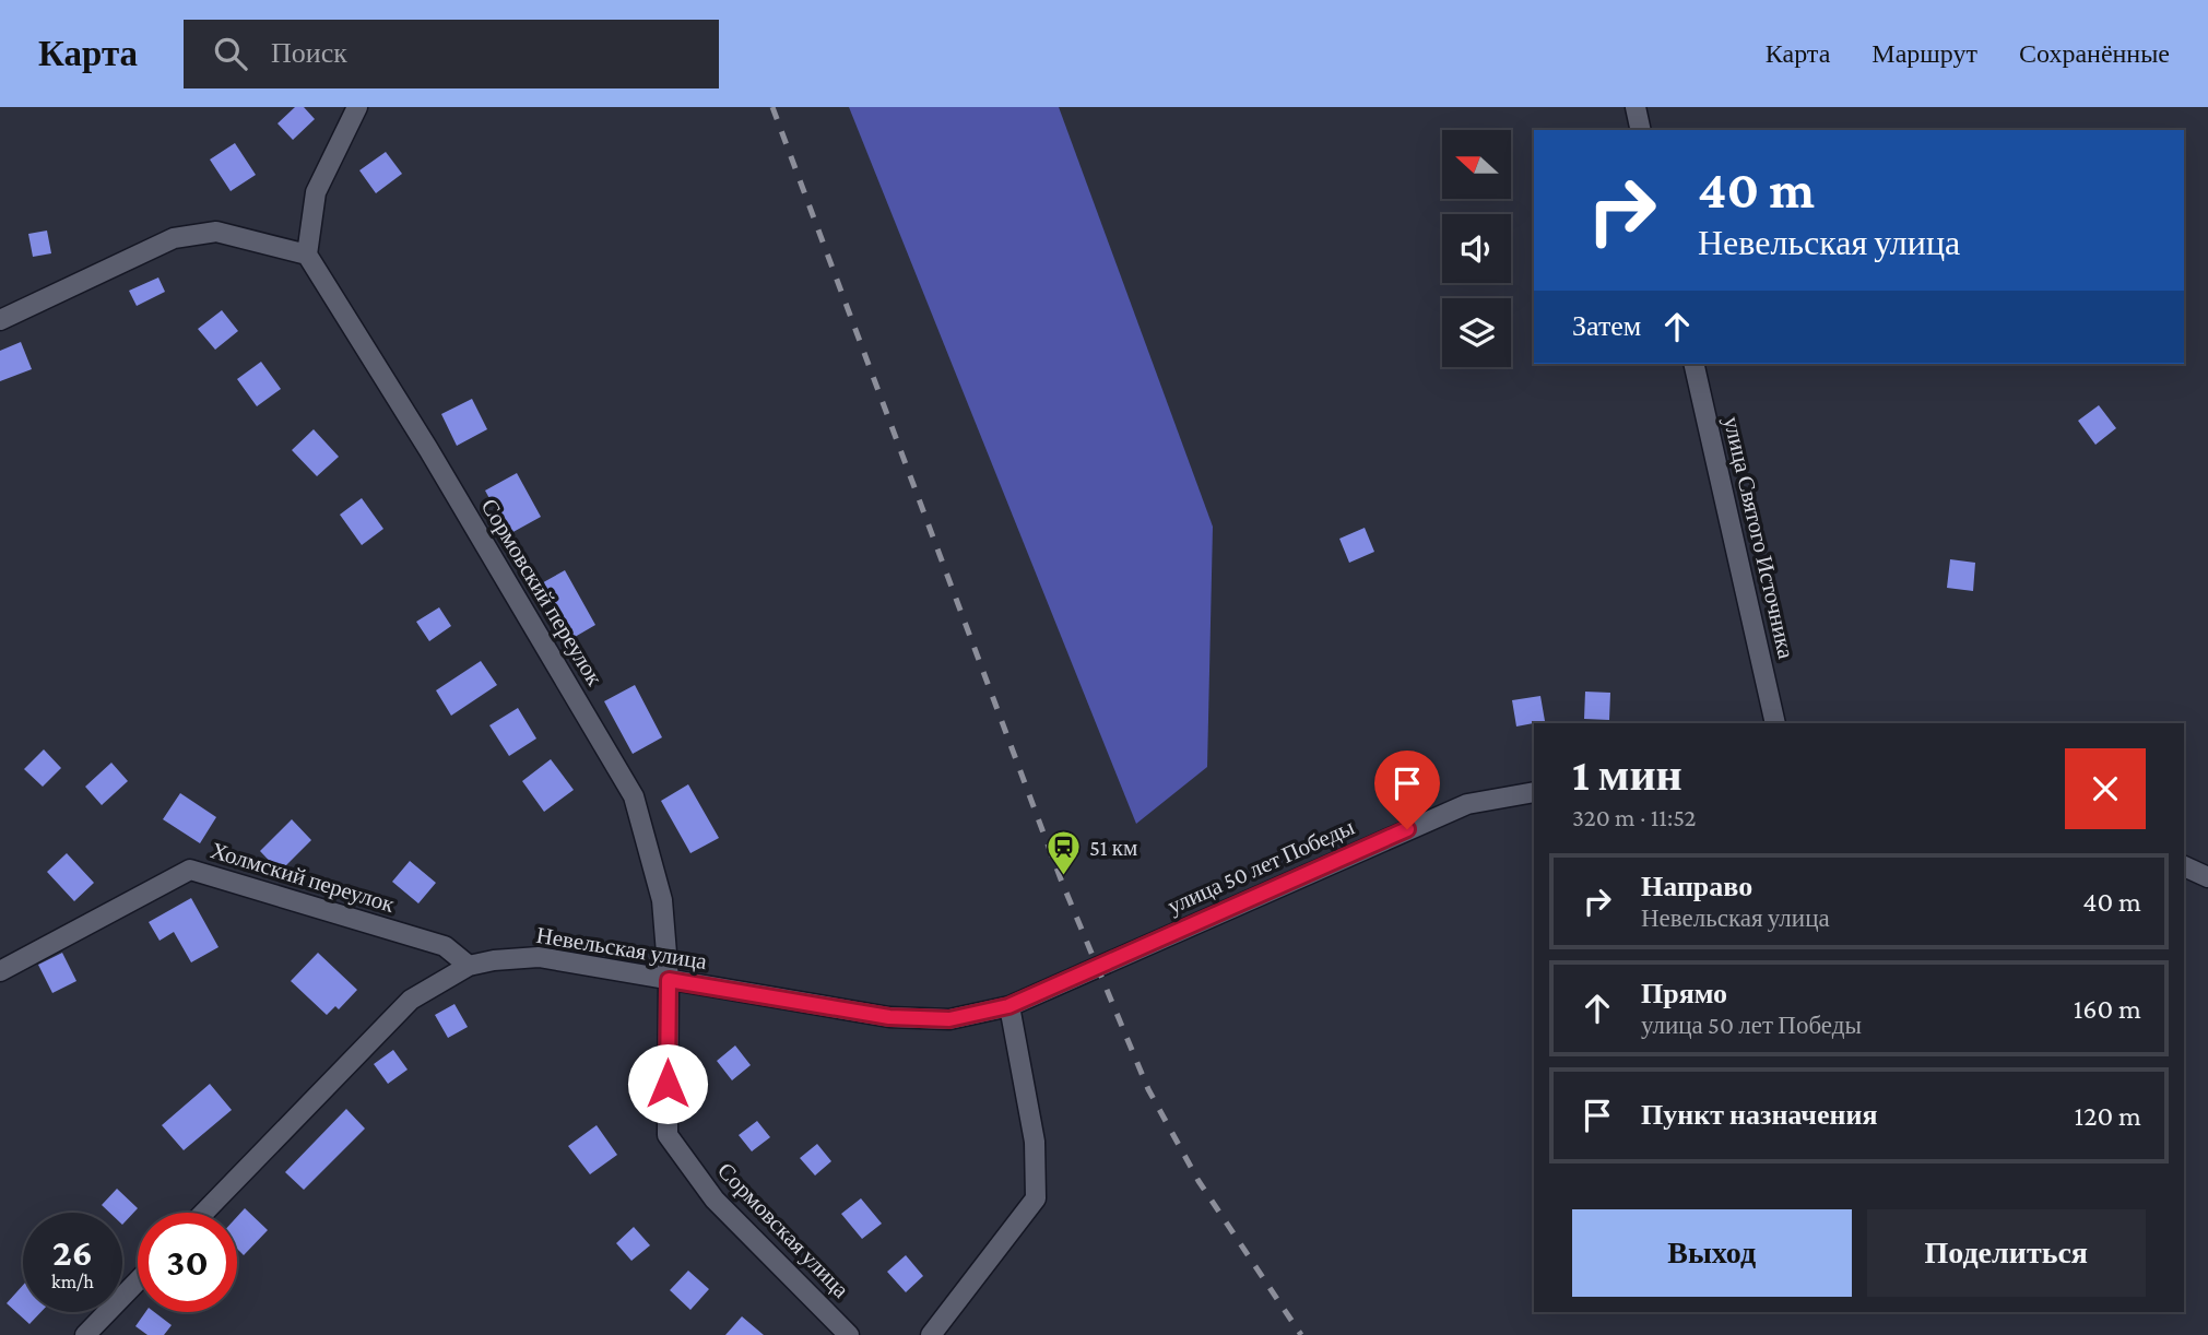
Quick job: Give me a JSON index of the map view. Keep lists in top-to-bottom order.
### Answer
{
  "streets": {
    "street": [
      "улица Святого Источника",
      "Сормовский переулок",
      "улица 50 лет Победы",
      "Холмский переулок",
      "Невельская улица",
      "Сормовская улица"
    ]
  },
  "crossings": [
    ["Сормовский переулок", "Невельская улица"],
    ["Сормовский переулок", "Сормовская улица"],
    ["улица 50 лет Победы", "Невельская улица"],
    ["Холмский переулок", "Невельская улица"],
    ["Невельская улица", "Сормовская улица"]
  ],
  "places": {
    "station": ["51 км"]
  },
  "north": "left",
  "page": {
    "header": "Карта",
    "search": "Поиск",
    "nav": ["Карта", "Маршрут", "Сохранённые"],
    "turn": ["40 m", "Невельская улица"],
    "then": "Затем",
    "heading": ["1 мин", "320 m · 11:52"],
    "list": [
      {
        "name": "Направо",
        "note": "Невельская улица",
        "value": "40 m"
      },
      {
        "name": "Прямо",
        "note": "улица 50 лет Победы",
        "value": "160 m"
      },
      {
        "name": "Пункт назначения",
        "value": "120 m"
      }
    ],
    "buttons": ["Выход", "Поделиться"],
    "speed": "26 km/h",
    "limit": "30"
  }
}
